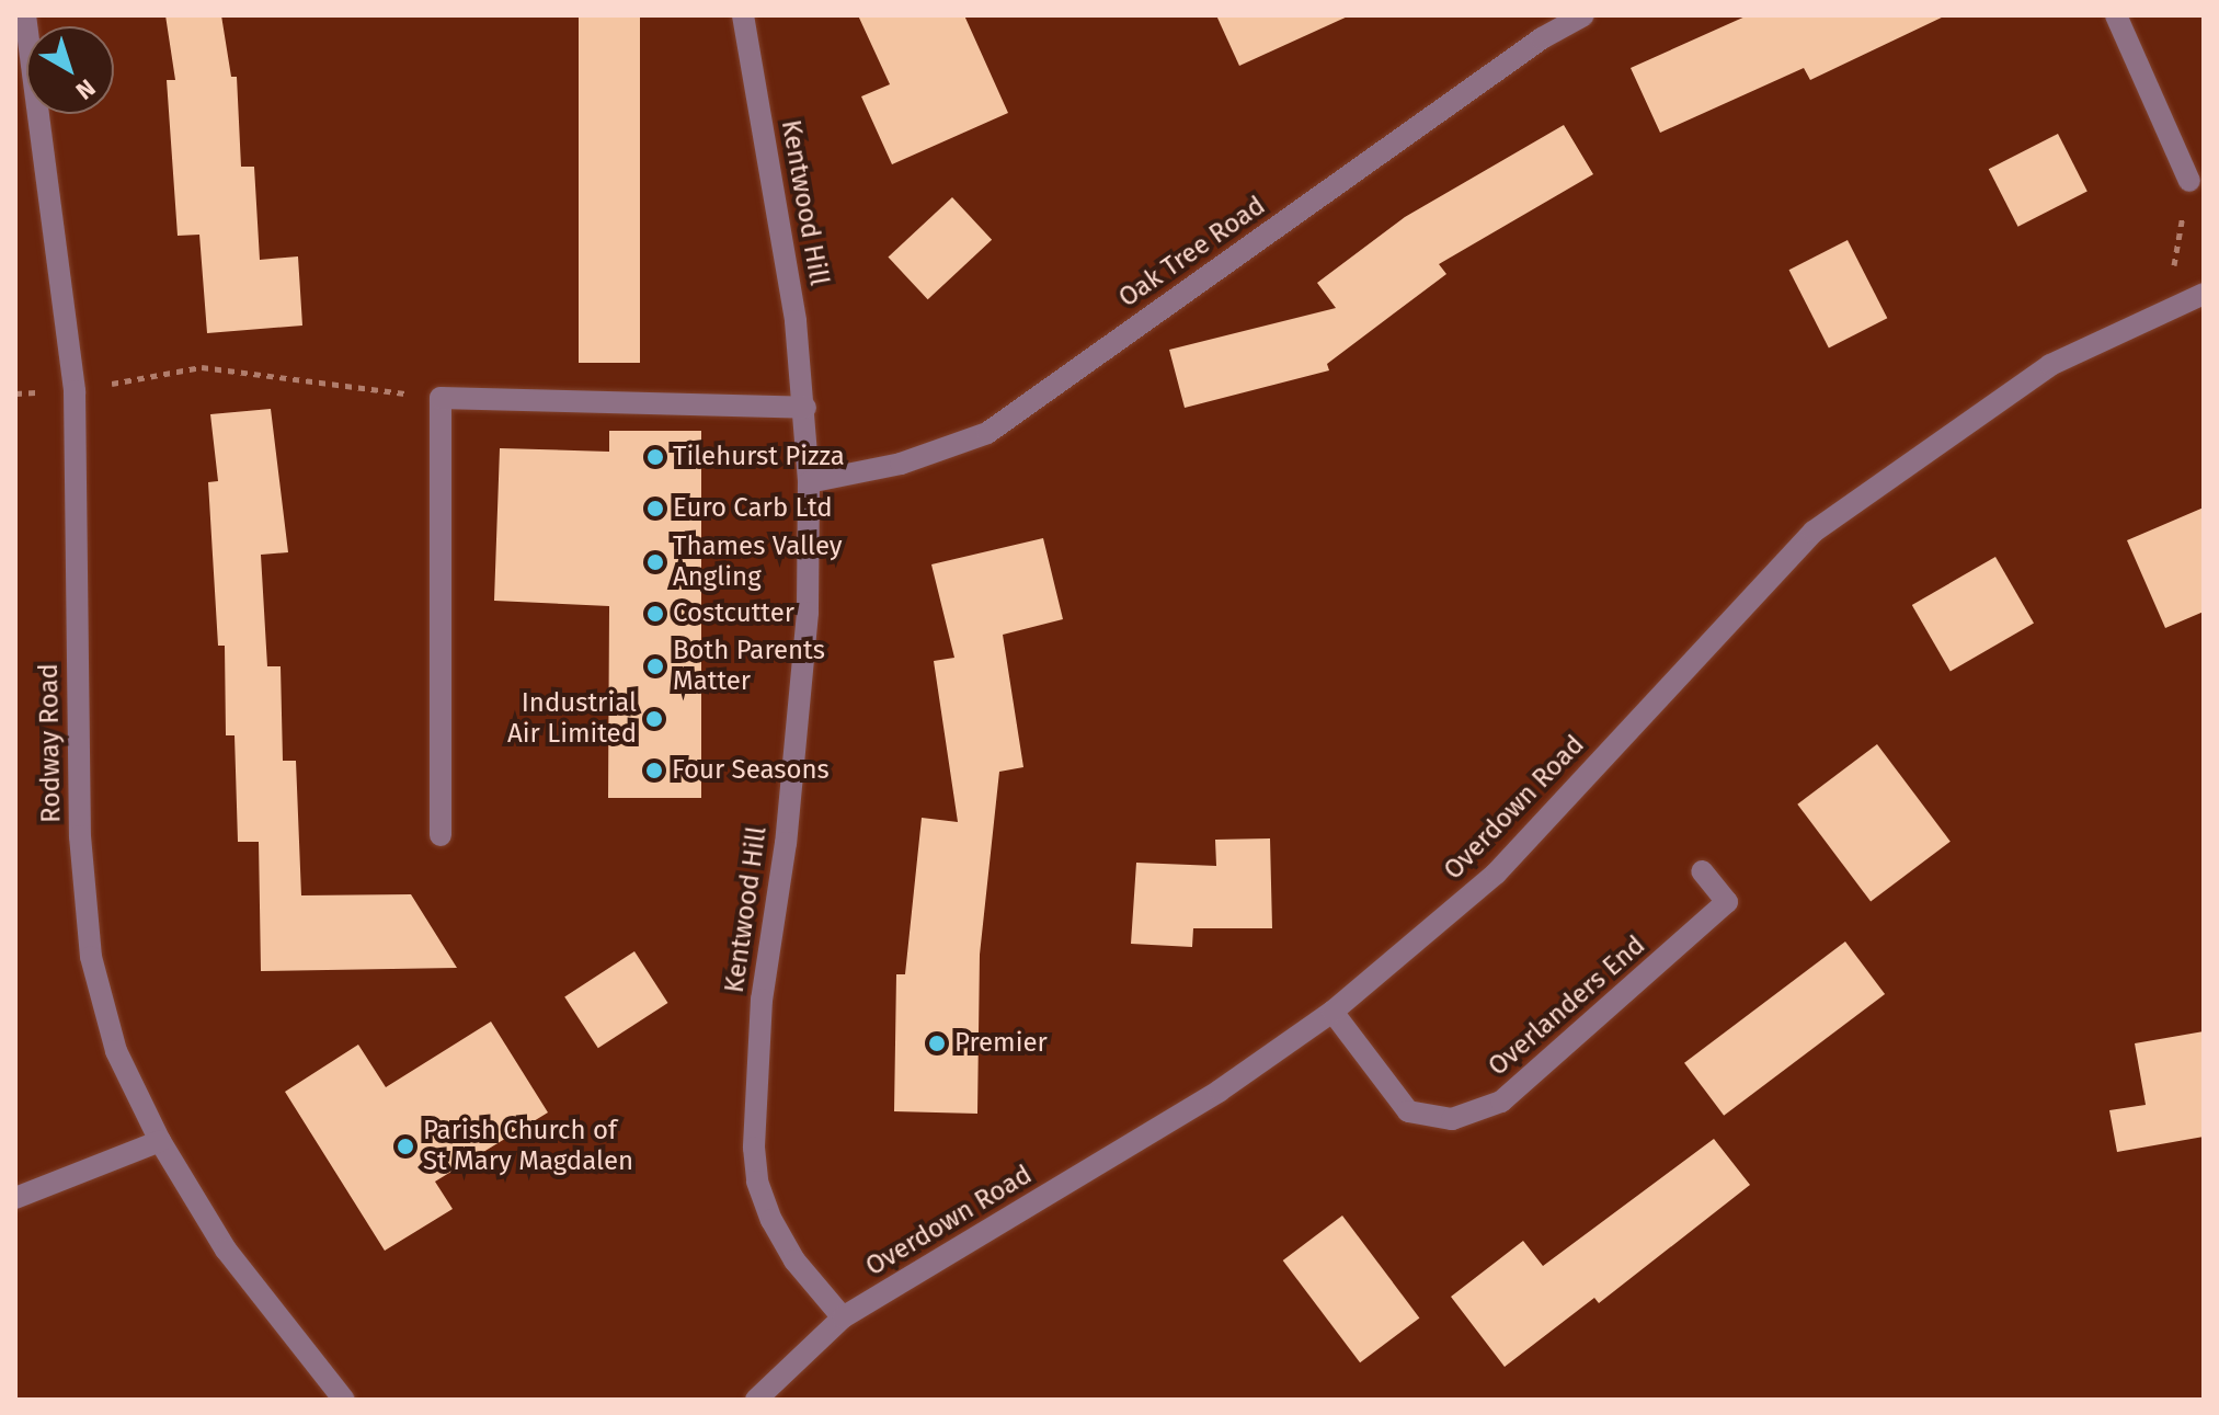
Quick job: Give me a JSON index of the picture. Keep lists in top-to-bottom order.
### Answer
{
  "streets": {
    "street": [
      "Kentwood Hill",
      "Oak Tree Road",
      "Rodway Road",
      "Overdown Road",
      "Overlanders End"
    ]
  },
  "crossings": [
    ["Kentwood Hill", "Oak Tree Road"],
    ["Kentwood Hill", "Overdown Road"],
    ["Overdown Road", "Overlanders End"]
  ],
  "places": [
    "Tilehurst Pizza",
    "Euro Carb Ltd",
    "Thames Valley Angling",
    "Costcutter",
    "Both Parents Matter",
    "Industrial Air Limited",
    "Four Seasons",
    "Premier",
    "Parish Church of St Mary Magdalen"
  ],
  "north": "bottom right"
}
